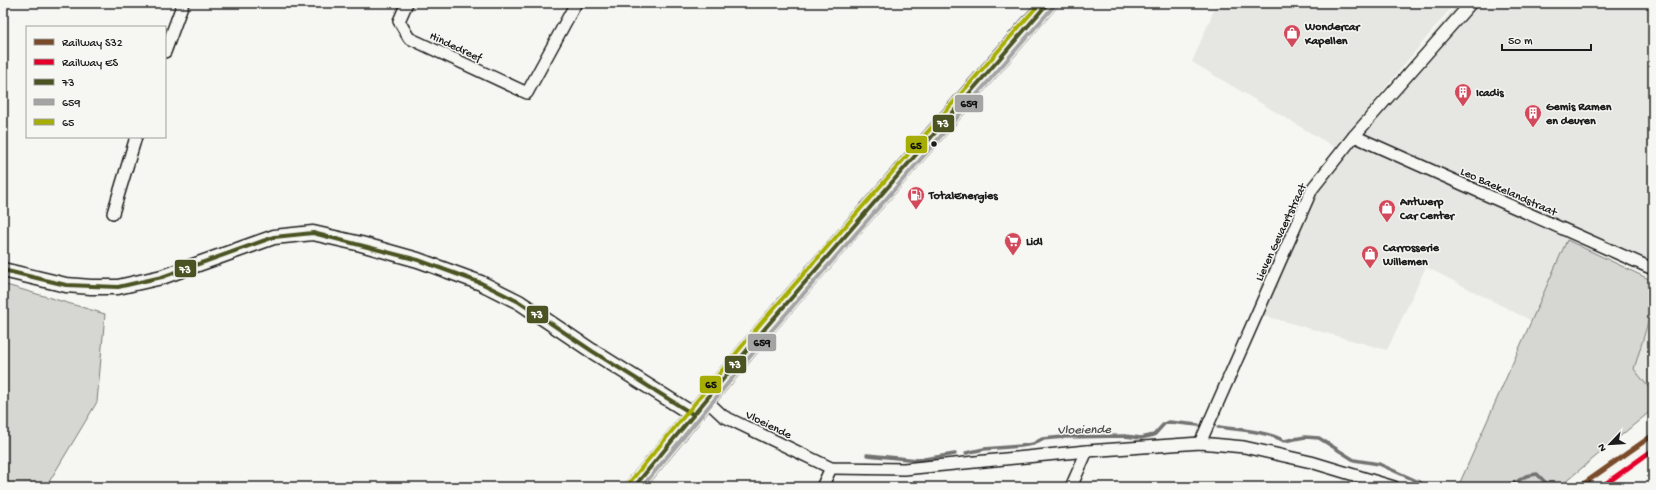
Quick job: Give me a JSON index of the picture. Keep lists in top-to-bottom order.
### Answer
{
  "streets": {
    "street": [
      "Hindedreef",
      "Leo Baekelandstraat",
      "Lieven Gevaertstraat",
      "Vloeiende"
    ]
  },
  "crossings": [
    ["Leo Baekelandstraat", "Lieven Gevaertstraat"],
    ["Lieven Gevaertstraat", "Vloeiende"]
  ],
  "water": ["Vloeiende"],
  "places": {
    "shop": ["Wondercar Kapellen", "Antwerp Car Center", "Carrosserie Willemen"],
    "building": ["Icadis", "Gemis Ramen en deuren"],
    "fuel station": ["TotalEnergies"],
    "supermarket": ["Lidl"]
  },
  "lines": [
    "transit line 73",
    "transit line 65",
    "transit line 659",
    "rail line S32",
    "rail line ES"
  ],
  "legend": [
    "Railway S32",
    "Railway ES",
    "73",
    "659",
    "65"
  ],
  "scale_bar": "50 m",
  "north": "bottom left"
}
